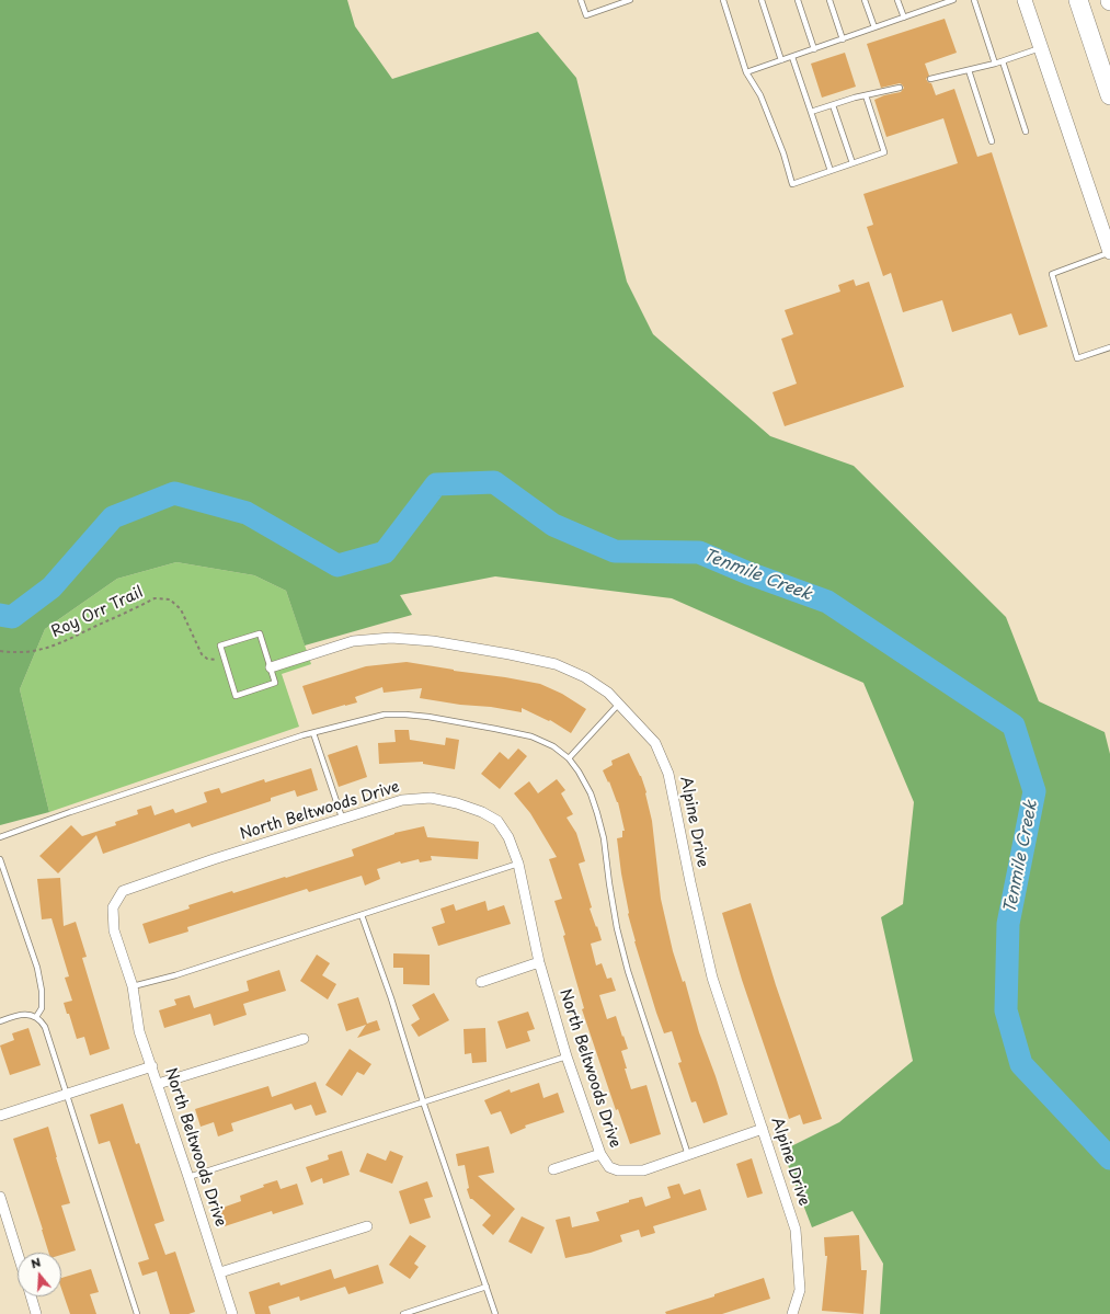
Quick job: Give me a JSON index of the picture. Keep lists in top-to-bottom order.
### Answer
{
  "streets": {
    "street": ["North Beltwoods Drive", "Alpine Drive"],
    "path": ["Roy Orr Trail"]
  },
  "crossings": [
    ["North Beltwoods Drive", "Alpine Drive"]
  ],
  "water": ["Tenmile Creek"],
  "north": "top"
}
